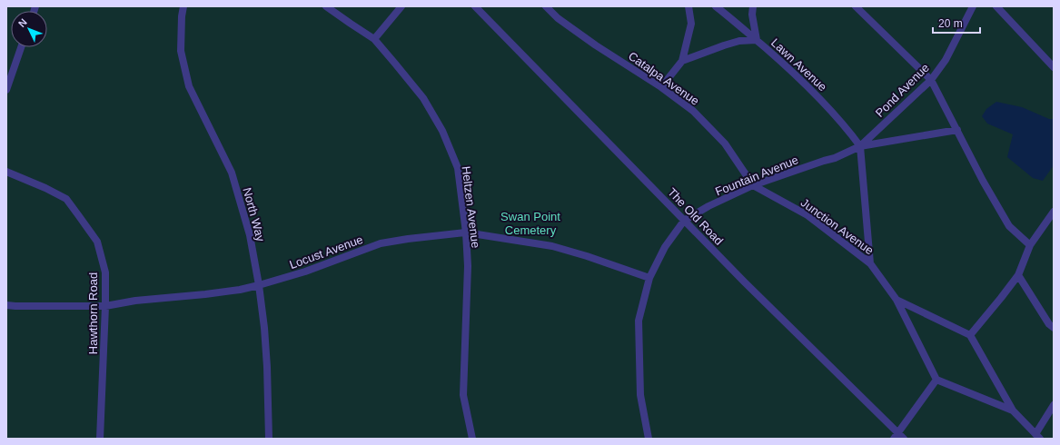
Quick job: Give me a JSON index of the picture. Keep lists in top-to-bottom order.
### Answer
{
  "streets": {
    "lane": [
      "Lawn Avenue",
      "Catalpa Avenue",
      "Pond Avenue",
      "Fountain Avenue",
      "Heltzen Avenue",
      "North Way",
      "The Old Road",
      "Junction Avenue",
      "Locust Avenue",
      "Hawthorn Road"
    ]
  },
  "crossings": [
    ["Lawn Avenue", "Pond Avenue"],
    ["Lawn Avenue", "Fountain Avenue"],
    ["Catalpa Avenue", "Fountain Avenue"],
    ["Catalpa Avenue", "Junction Avenue"],
    ["Pond Avenue", "Fountain Avenue"],
    ["Fountain Avenue", "The Old Road"],
    ["Fountain Avenue", "Junction Avenue"],
    ["Fountain Avenue", "Locust Avenue"],
    ["Heltzen Avenue", "Locust Avenue"],
    ["North Way", "Locust Avenue"],
    ["Locust Avenue", "Hawthorn Road"]
  ],
  "parks": ["Swan Point Cemetery"],
  "scale_bar": "20 m",
  "north": "top left"
}
